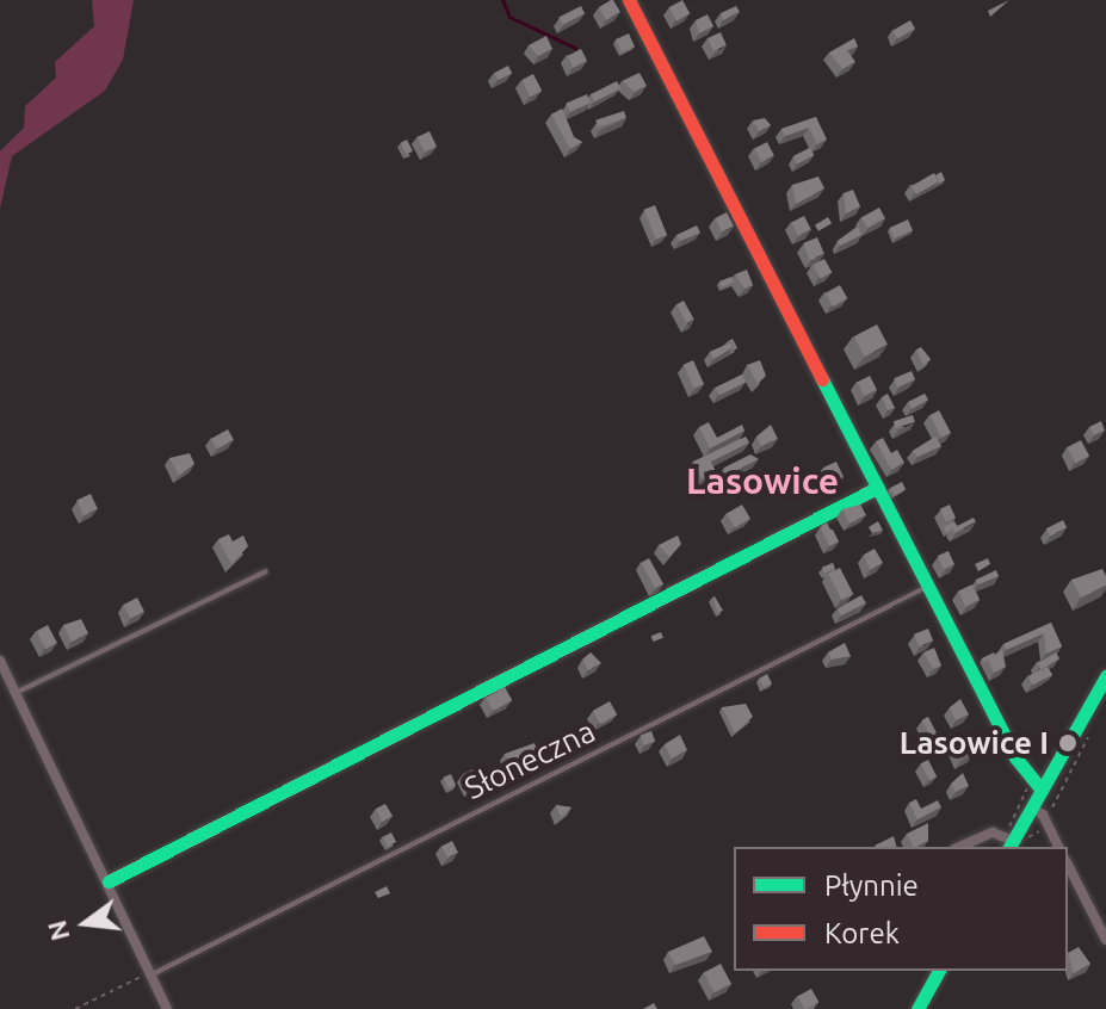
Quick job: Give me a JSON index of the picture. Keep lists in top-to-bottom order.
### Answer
{
  "streets": {
    "lane": ["Słoneczna"]
  },
  "districts": ["Lasowice"],
  "places": ["Lasowice I"],
  "legend": ["Płynnie", "Korek"],
  "north": "left"
}
